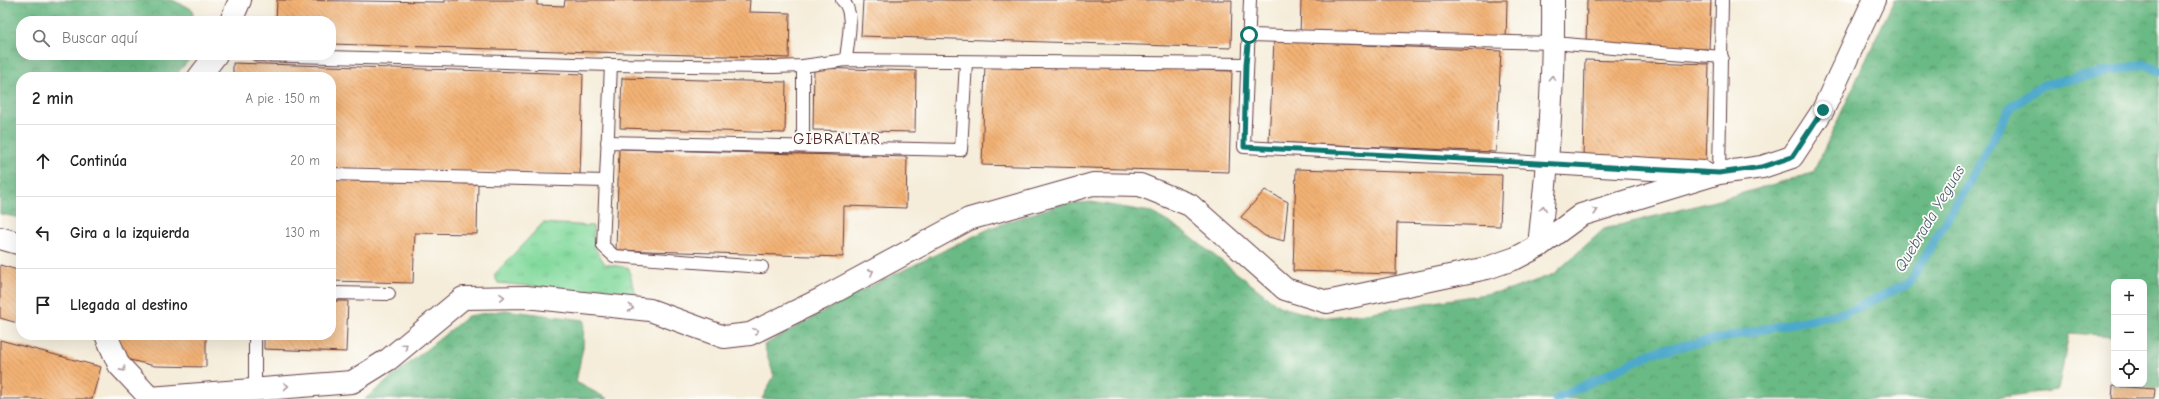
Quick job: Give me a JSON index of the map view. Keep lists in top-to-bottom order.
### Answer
{
  "districts": ["GIBRALTAR"],
  "water": ["Quebrada Yeguas"],
  "page": {
    "search": "Buscar aquí",
    "heading": ["2 min", "A pie · 150 m"],
    "list": [
      ["Continúa", "20 m"],
      ["Gira a la izquierda", "130 m"],
      "Llegada al destino"
    ],
    "map_buttons": ["+", "−"]
  }
}
